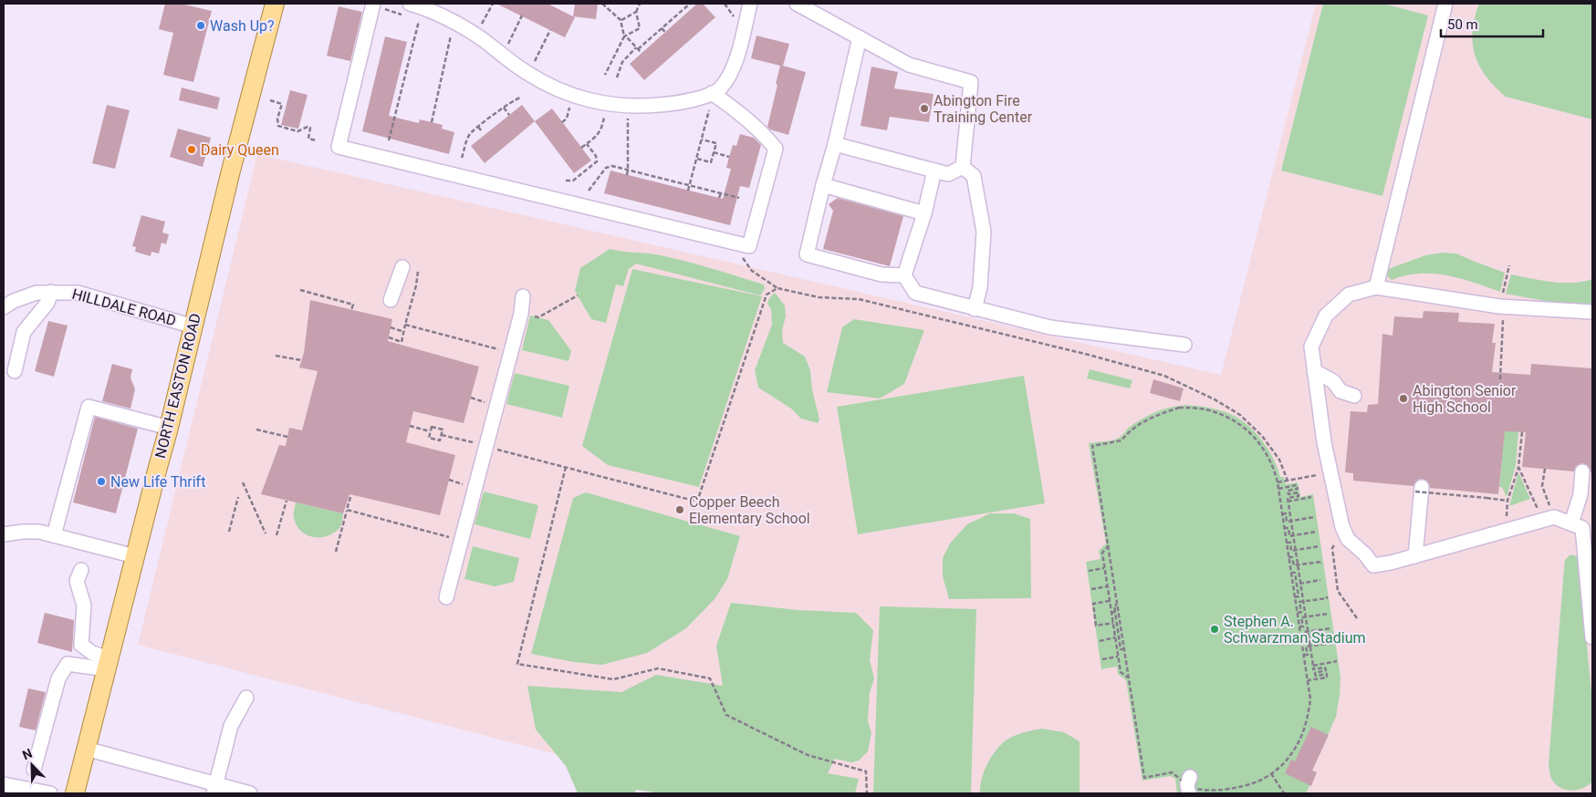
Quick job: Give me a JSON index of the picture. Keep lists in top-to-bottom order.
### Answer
{
  "streets": {
    "main road": ["NORTH EASTON ROAD"],
    "street": ["HILLDALE ROAD"]
  },
  "crossings": [
    ["HILLDALE ROAD", "NORTH EASTON ROAD"]
  ],
  "places": [
    "Wash Up?",
    "Abington Fire Training Center",
    "Dairy Queen",
    "Abington Senior High School",
    "New Life Thrift",
    "Copper Beech Elementary School",
    "Stephen A. Schwarzman Stadium"
  ],
  "scale_bar": "50 m",
  "north": "top left"
}
